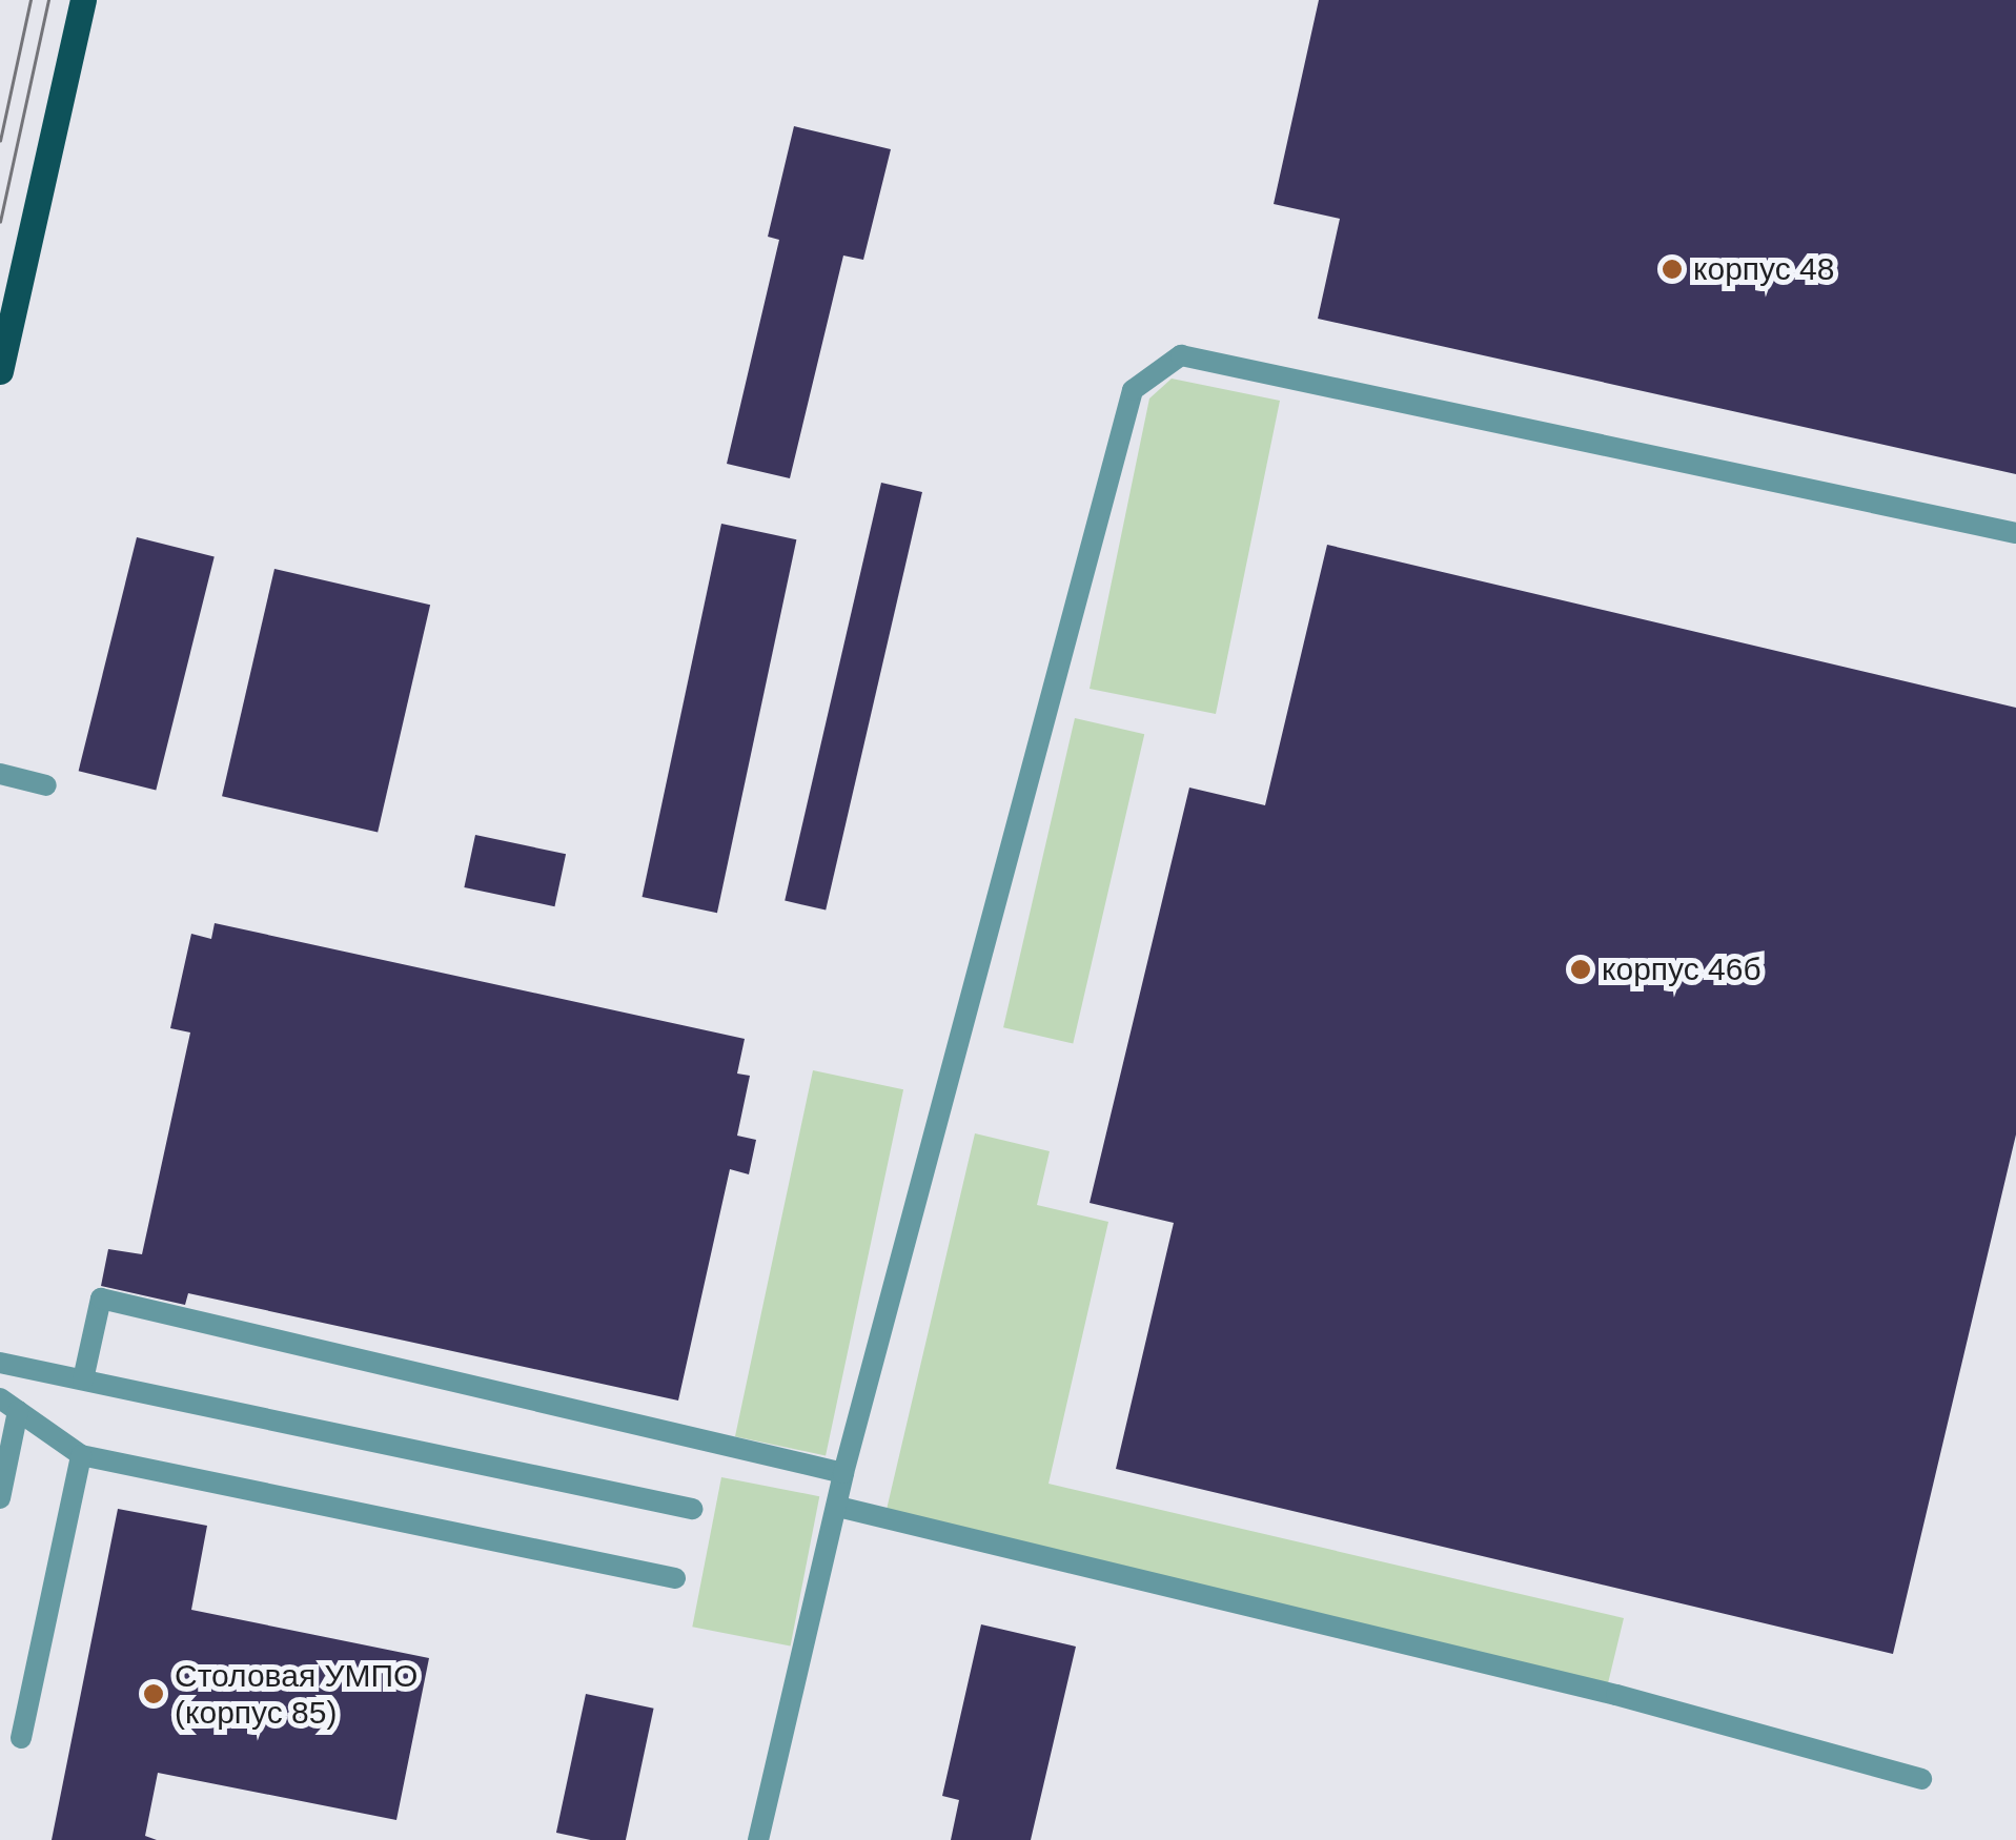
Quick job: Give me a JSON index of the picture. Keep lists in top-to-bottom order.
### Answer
{
  "places": ["корпус 48", "корпус 46б", "Столовая УМПО (корпус 85)"]
}
